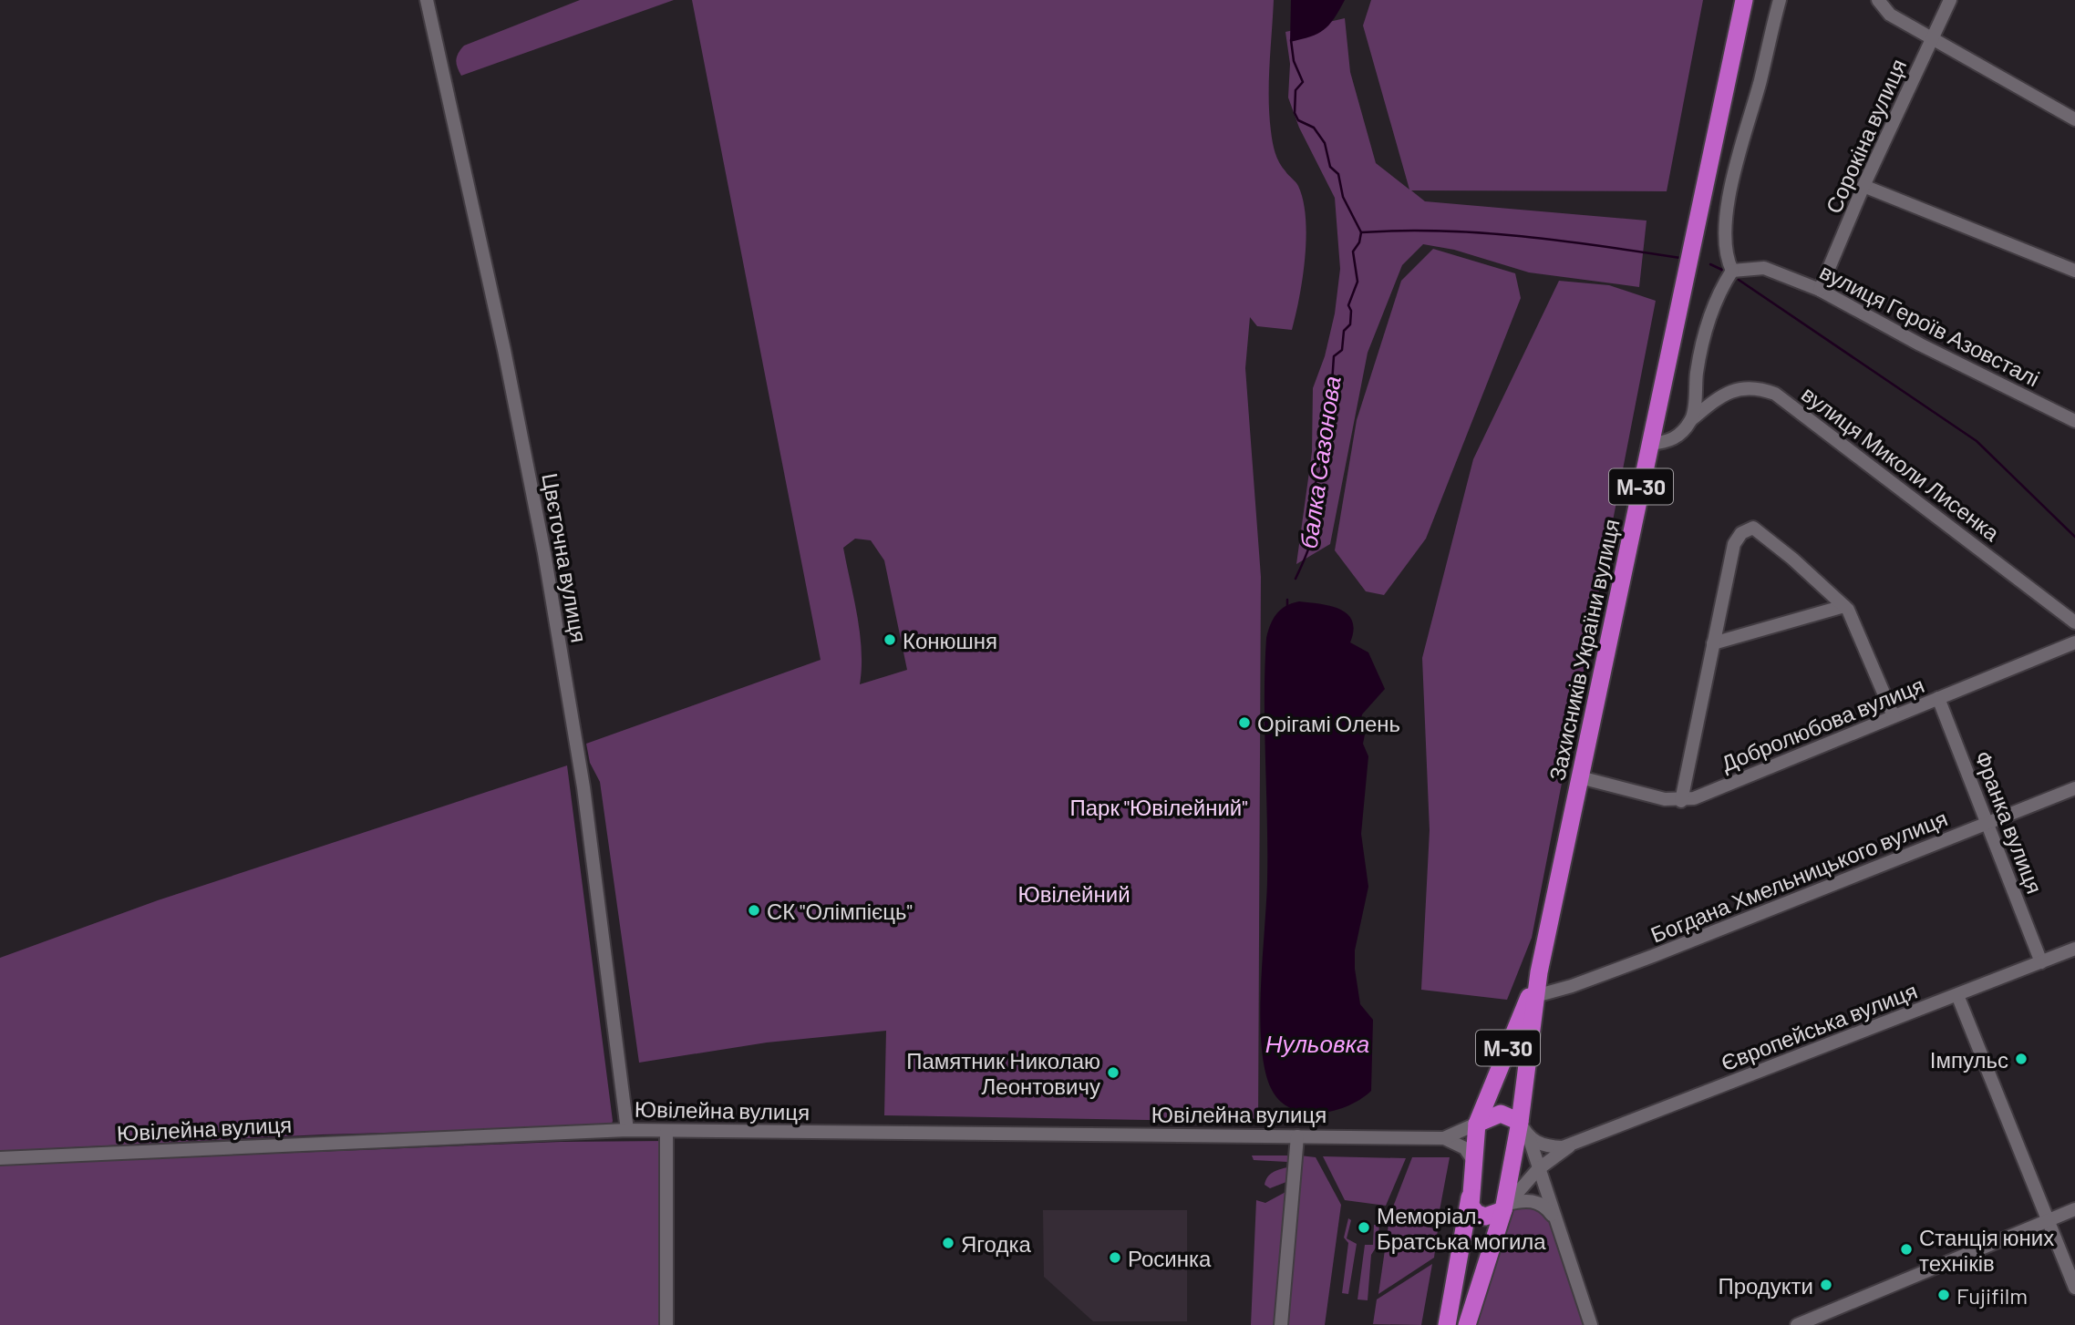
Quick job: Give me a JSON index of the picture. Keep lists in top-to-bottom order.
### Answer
{
  "streets": {
    "highway": ["М-30", "Захисників України вулиця"],
    "street": [
      "Сорокіна вулиця",
      "вулиця Героїв Азовсталі",
      "вулиця Миколи Лисенка",
      "Цвєточна вулиця",
      "Добролюбова вулиця",
      "Франка вулиця",
      "Богдана Хмельницького вулиця",
      "Європейська вулиця",
      "Ювілейна вулиця"
    ]
  },
  "crossings": [
    ["Сорокіна вулиця", "вулиця Героїв Азовсталі"],
    ["вулиця Миколи Лисенка", "Захисників України вулиця"],
    ["М-30", "Захисників України вулиця"],
    ["М-30", "Європейська вулиця"],
    ["М-30", "Ювілейна вулиця"],
    ["Цвєточна вулиця", "Ювілейна вулиця"],
    ["Захисників України вулиця", "Богдана Хмельницького вулиця"],
    ["Захисників України вулиця", "Європейська вулиця"],
    ["Захисників України вулиця", "Ювілейна вулиця"],
    ["Добролюбова вулиця", "Франка вулиця"],
    ["Франка вулиця", "Богдана Хмельницького вулиця"],
    ["Франка вулиця", "Європейська вулиця"]
  ],
  "water": ["балка Сазонова", "Нульовка"],
  "parks": ["Парк \"Ювілейний\"", "Ювілейний"],
  "places": [
    "Конюшня",
    "Орігамі Олень",
    "СК \"Олімпієць\"",
    "Імпульс",
    "Памятник Николаю Леонтовичу",
    "Меморіал. Братська могила",
    "Ягодка",
    "Станція юних техніків",
    "Росинка",
    "Продукти",
    "Fujifilm"
  ]
}
